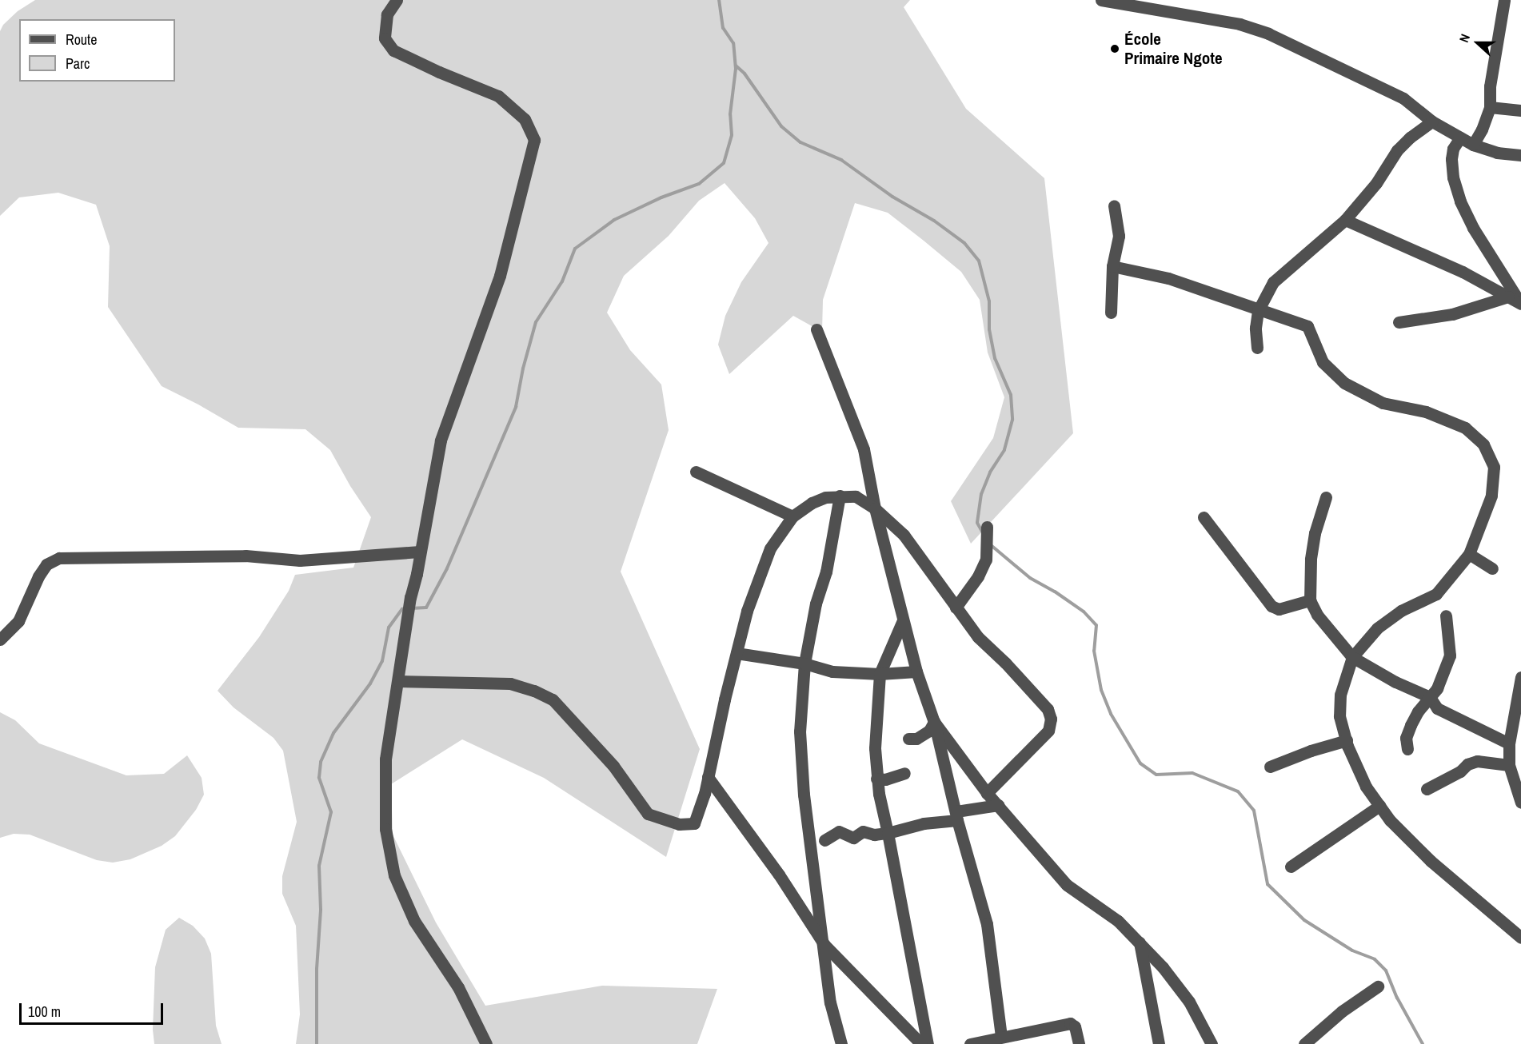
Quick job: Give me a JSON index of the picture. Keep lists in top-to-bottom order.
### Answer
{
  "places": ["École Primaire Ngote"],
  "legend": ["Route", "Parc"],
  "scale_bar": "100 m",
  "north": "left"
}
